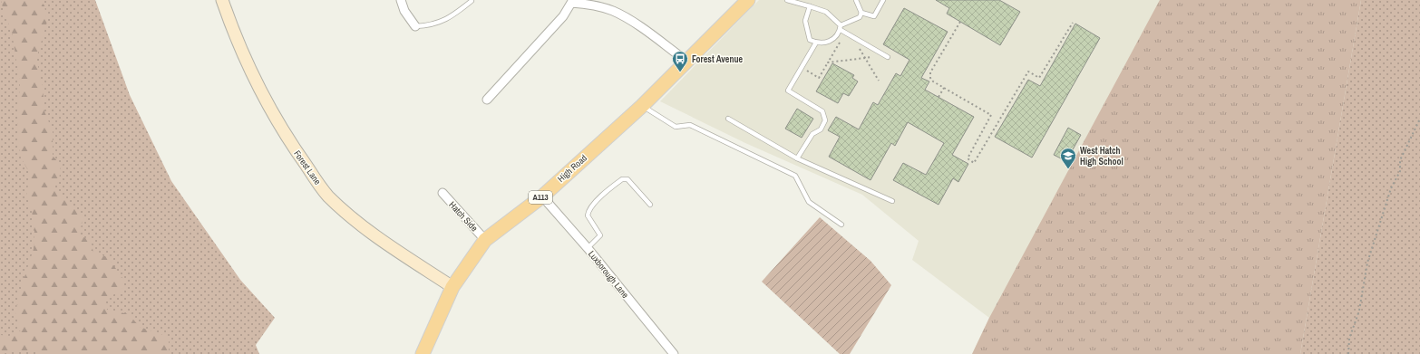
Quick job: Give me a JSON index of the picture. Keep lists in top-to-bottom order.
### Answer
{
  "streets": {
    "main road": ["High Road", "A113"],
    "street": ["Forest Lane", "Hatch Side", "Luxborough Lane"]
  },
  "crossings": [
    ["Forest Lane", "High Road"],
    ["High Road", "Hatch Side"],
    ["High Road", "Luxborough Lane"]
  ],
  "places": {
    "bus stop": ["Forest Avenue"],
    "school or university": ["West Hatch High School"]
  }
}
